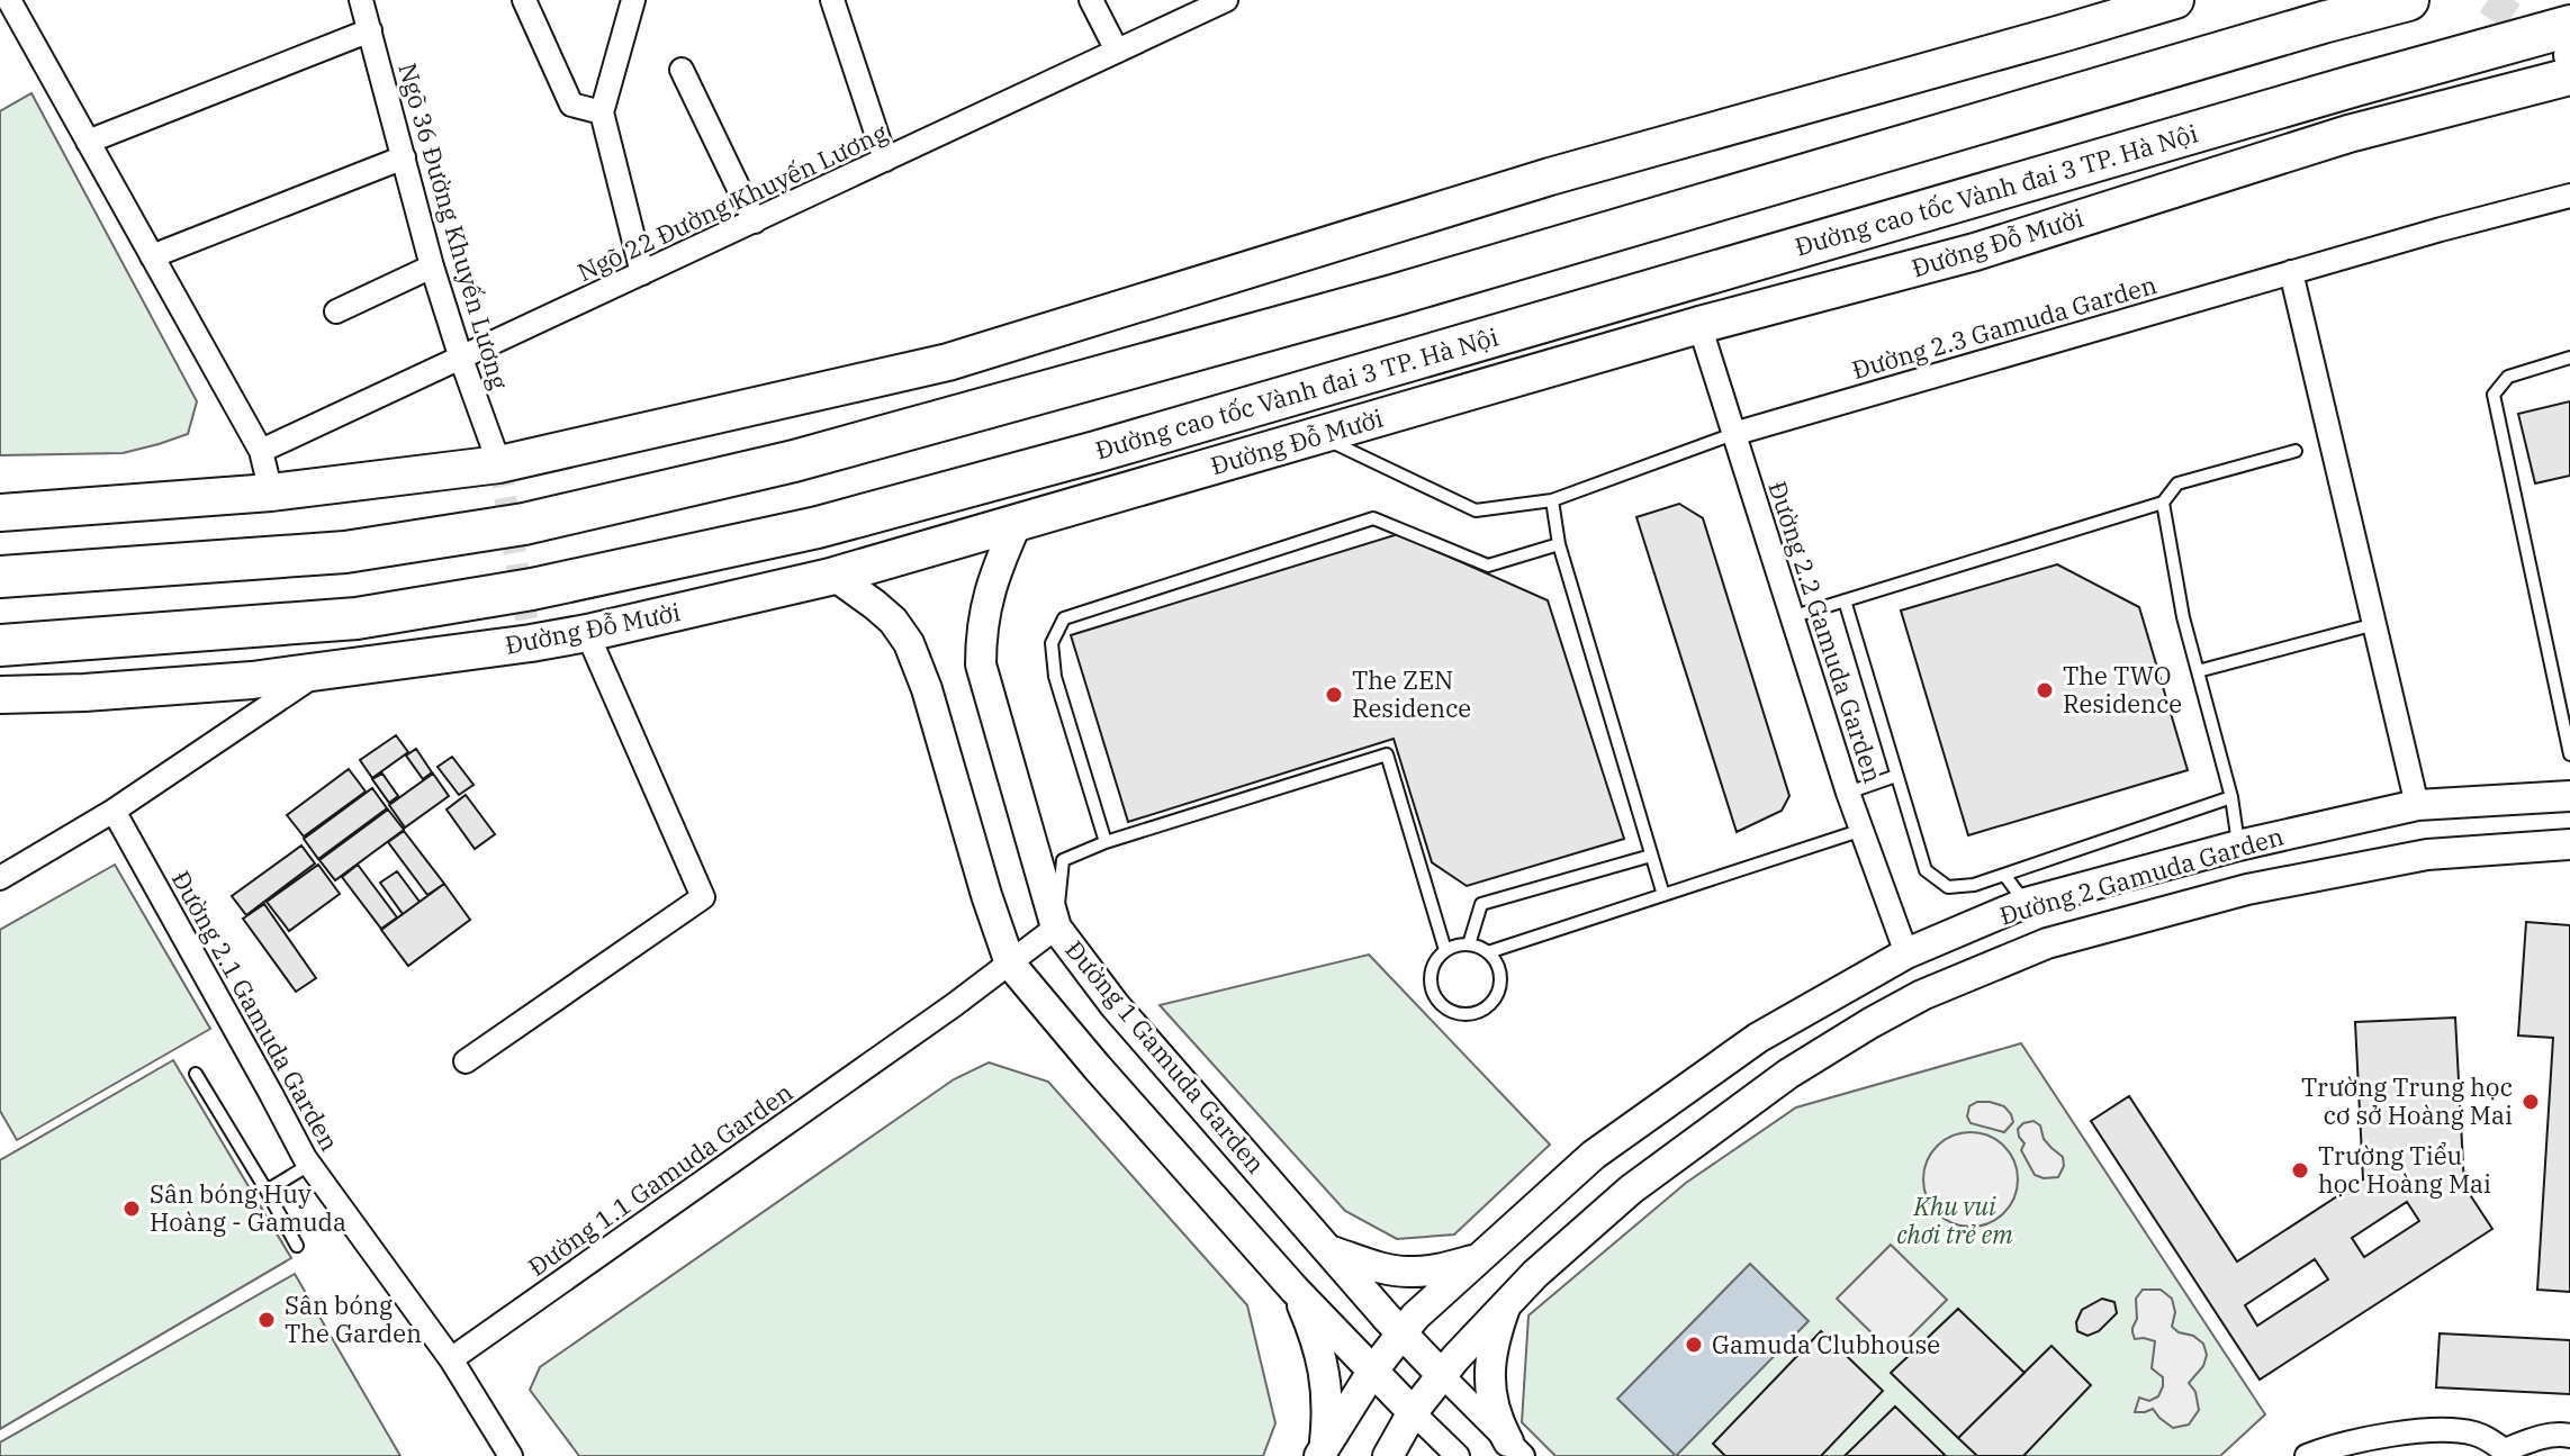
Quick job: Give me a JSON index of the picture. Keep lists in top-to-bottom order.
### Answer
{
  "streets": {
    "highway": ["Đường cao tốc Vành đai 3 TP. Hà Nội"],
    "main road": ["Đường Đỗ Mười"],
    "street": [
      "Ngõ 22 Đường Khuyến Lương",
      "Ngõ 36 Đường Khuyến Lương",
      "Đường 2.3 Gamuda Garden",
      "Đường 2.2 Gamuda Garden",
      "Đường 2 Gamuda Garden",
      "Đường 2.1 Gamuda Garden",
      "Đường 1 Gamuda Garden",
      "Đường 1.1 Gamuda Garden"
    ]
  },
  "crossings": [
    ["Ngõ 22 Đường Khuyến Lương", "Ngõ 36 Đường Khuyến Lương"],
    ["Đường Đỗ Mười", "Đường 2.2 Gamuda Garden"],
    ["Đường Đỗ Mười", "Đường 1 Gamuda Garden"],
    ["Đường 2.3 Gamuda Garden", "Đường 2.2 Gamuda Garden"],
    ["Đường 2.2 Gamuda Garden", "Đường 2 Gamuda Garden"],
    ["Đường 2 Gamuda Garden", "Đường 1 Gamuda Garden"],
    ["Đường 2.1 Gamuda Garden", "Đường 1.1 Gamuda Garden"],
    ["Đường 1 Gamuda Garden", "Đường 1.1 Gamuda Garden"]
  ],
  "parks": ["Khu vui chơi trẻ em"],
  "places": [
    "The TWO Residence",
    "The ZEN Residence",
    "Trường Trung học cơ sở Hoàng Mai",
    "Trường Tiểu học Hoàng Mai",
    "Sân bóng Huy Hoàng - Gamuda",
    "Sân bóng The Garden",
    "Gamuda Clubhouse"
  ]
}
